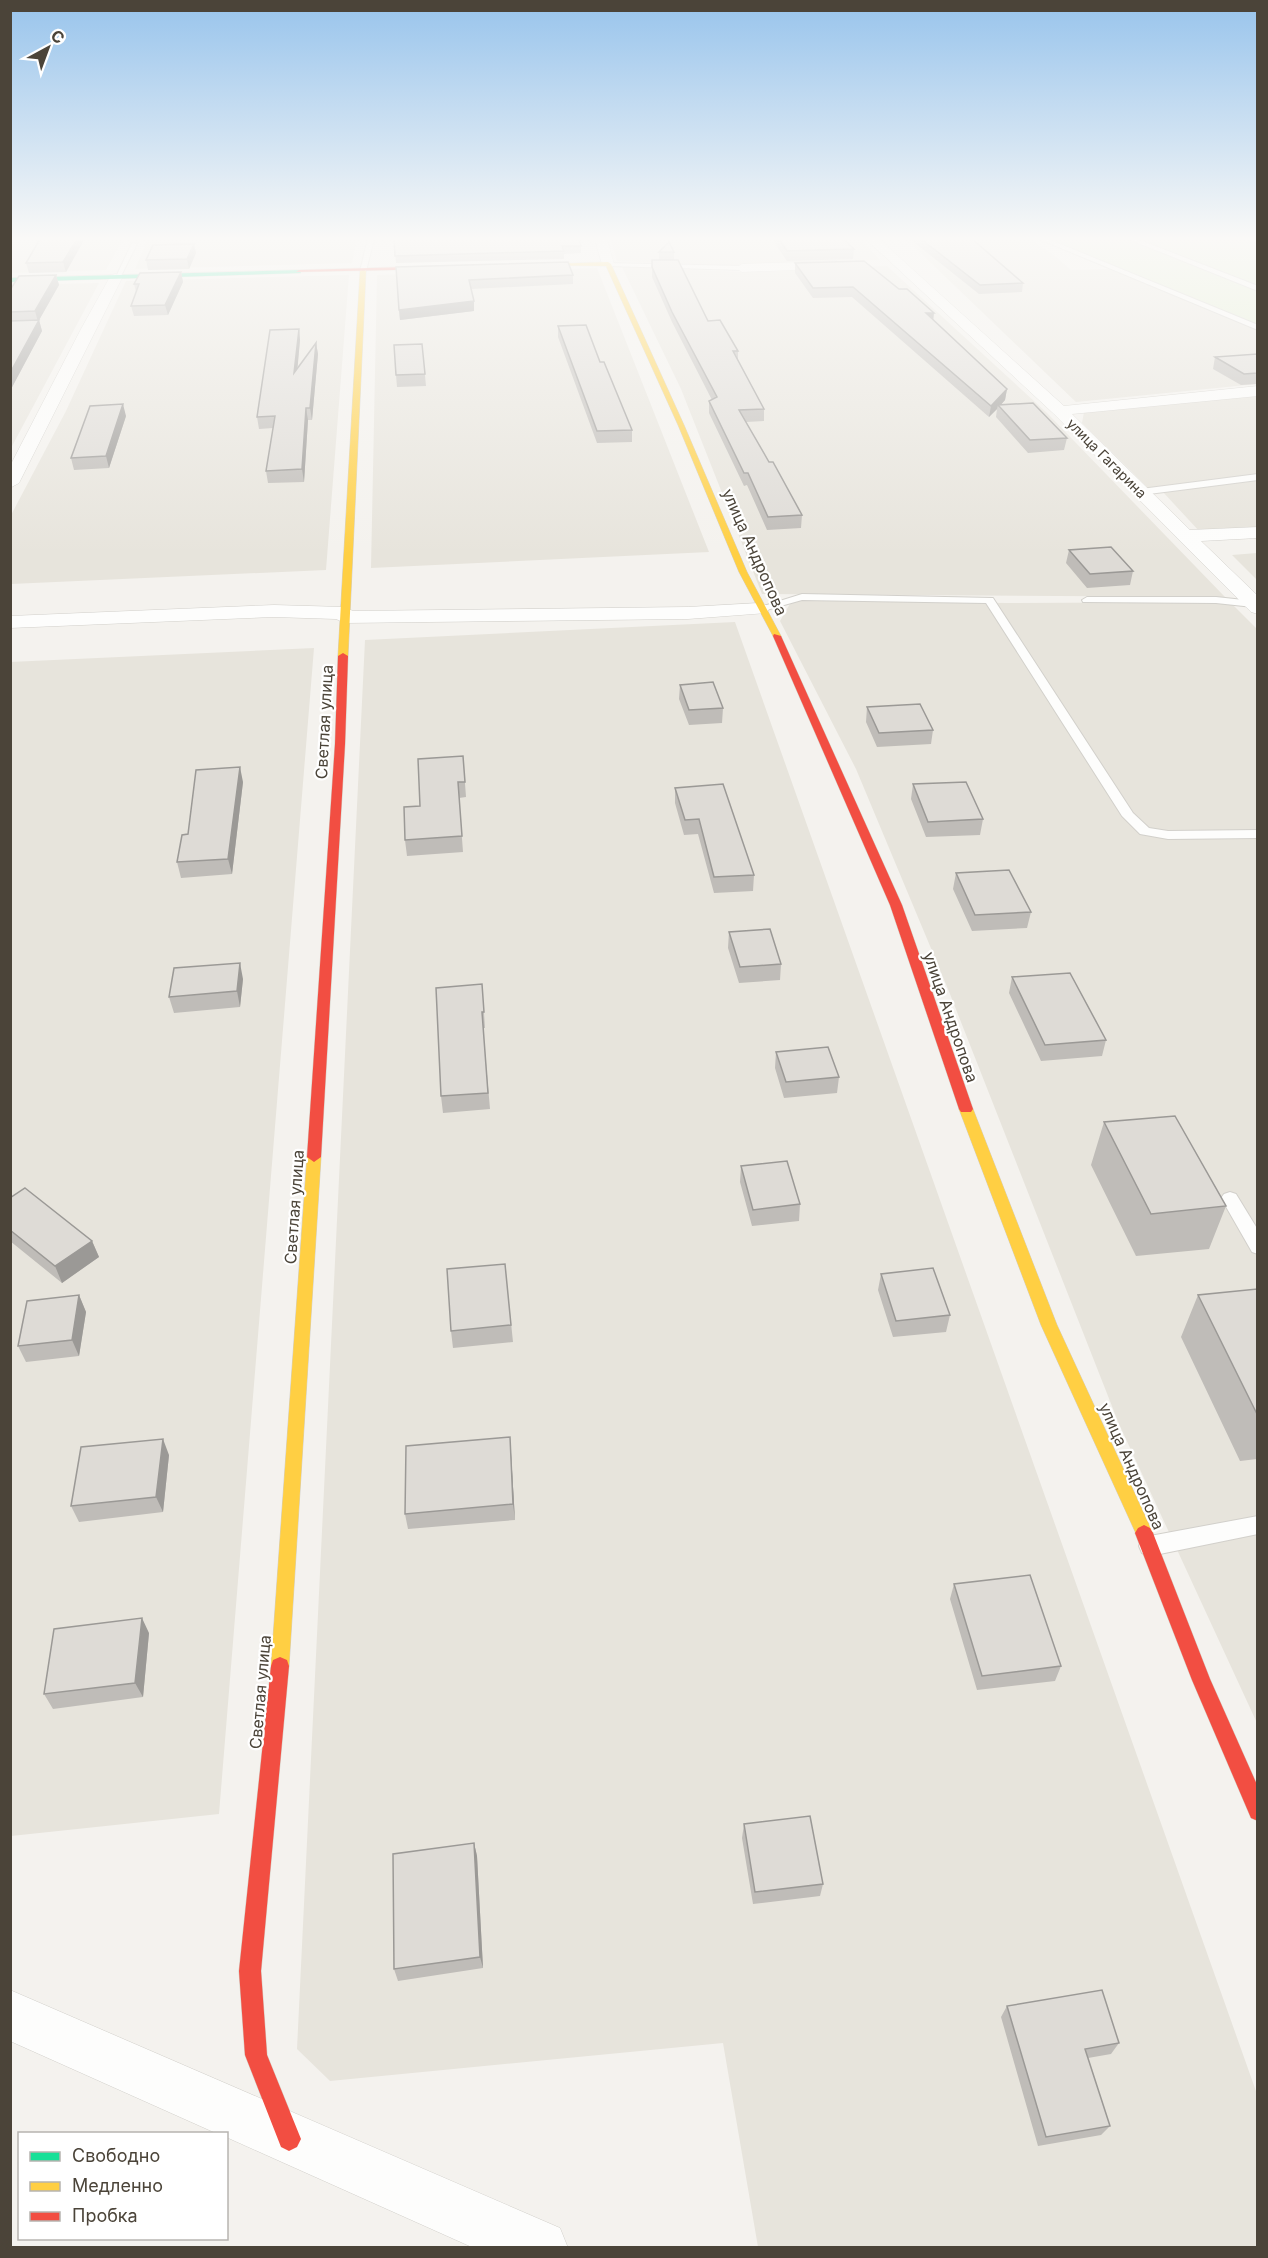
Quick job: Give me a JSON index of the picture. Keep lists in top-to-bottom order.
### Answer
{
  "streets": {
    "street": ["улица Гагарина", "улица Андропова", "Светлая улица"]
  },
  "legend": ["Свободно", "Медленно", "Пробка"],
  "north": "top right"
}
